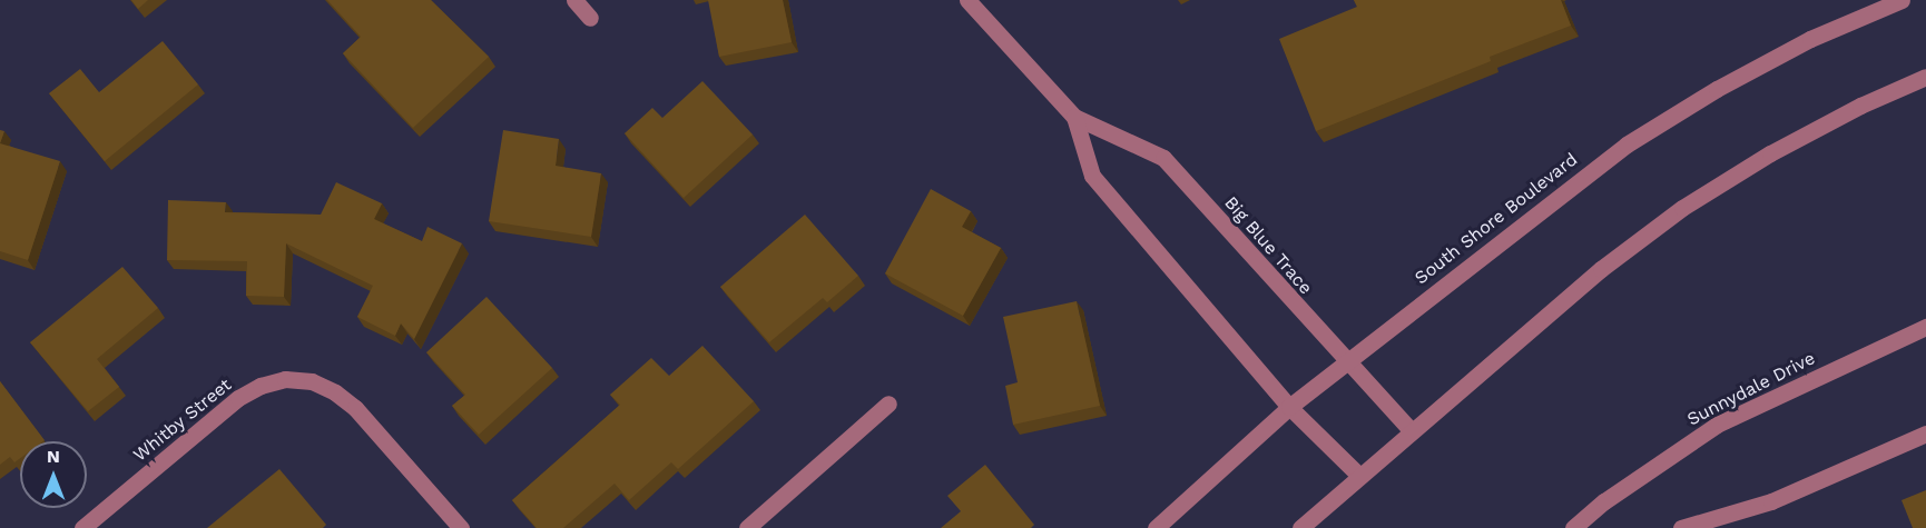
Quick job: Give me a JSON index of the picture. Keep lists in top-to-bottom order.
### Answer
{
  "streets": {
    "street": [
      "South Shore Boulevard",
      "Big Blue Trace",
      "Sunnydale Drive",
      "Whitby Street"
    ]
  },
  "crossings": [
    ["South Shore Boulevard", "Big Blue Trace"]
  ],
  "north": "top"
}
